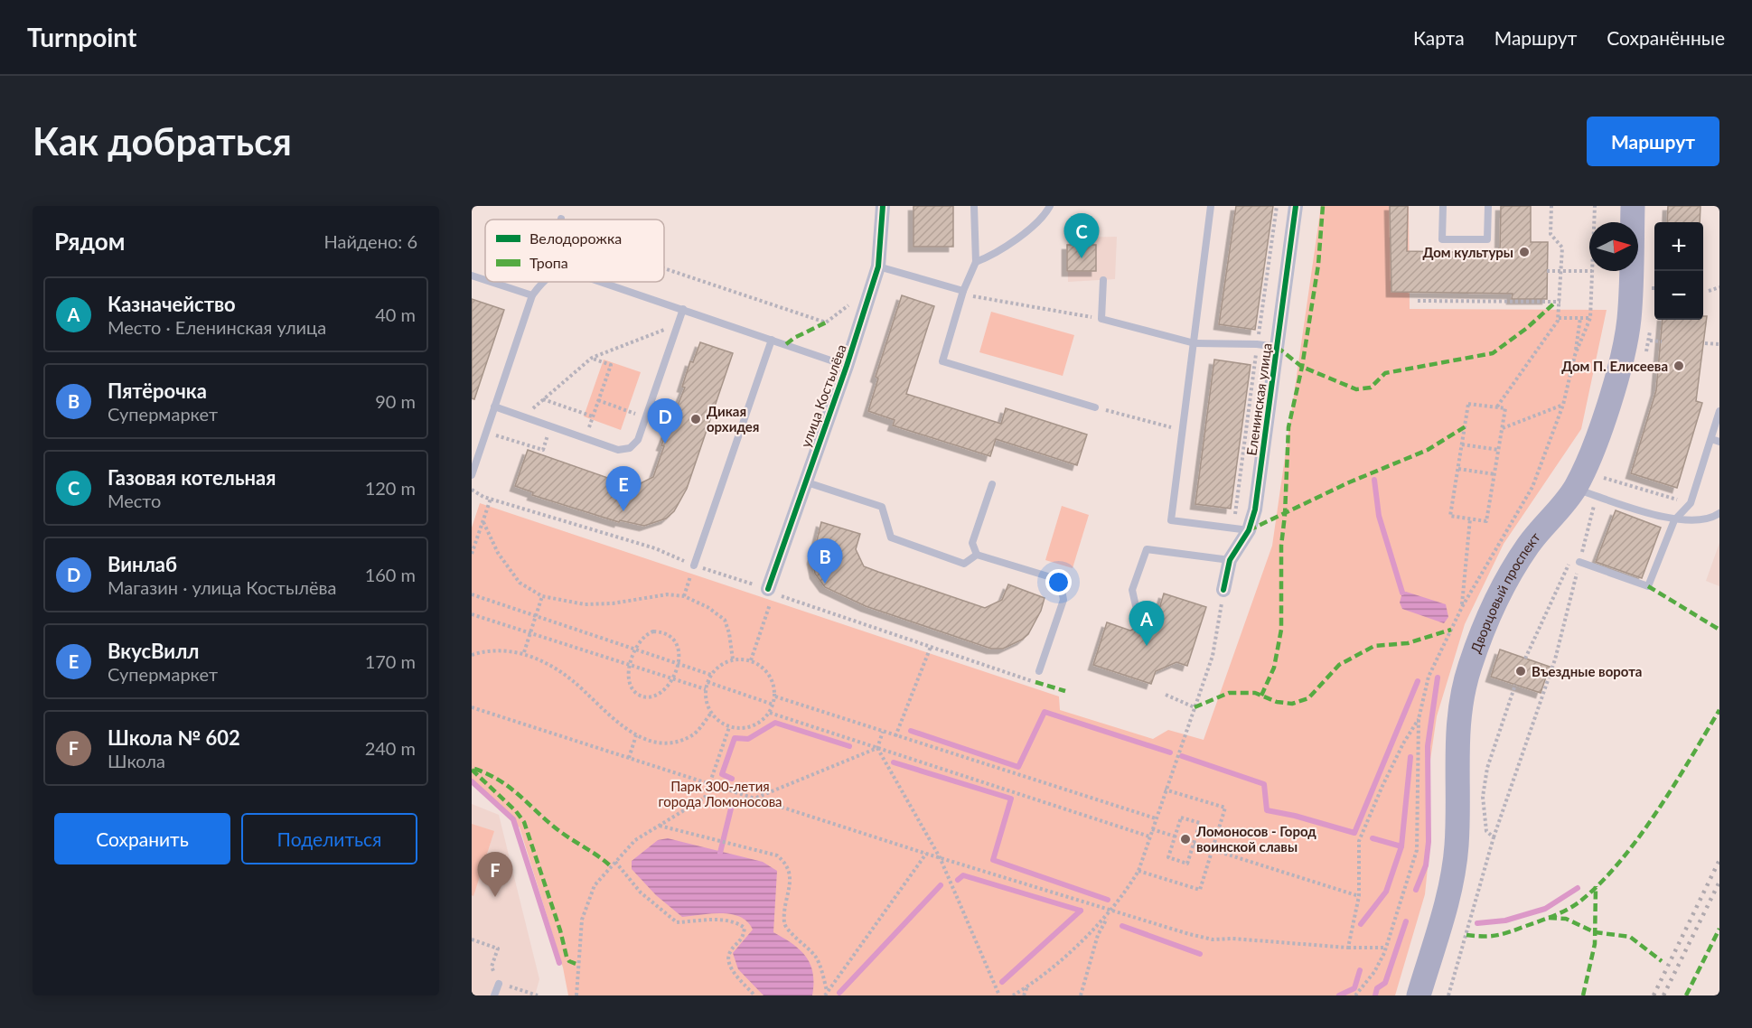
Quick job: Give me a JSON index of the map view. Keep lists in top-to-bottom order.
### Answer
{
  "streets": {
    "main road": ["Дворцовый проспект"],
    "street": ["улица Костылёва", "Еленинская улица"]
  },
  "parks": ["Парк 300-летия города Ломоносова"],
  "places": [
    "Дом культуры",
    "Дом П. Елисеева",
    "Дикая орхидея",
    "Въездные ворота",
    "Ломоносов - Город воинской славы"
  ],
  "legend": ["Велодорожка", "Тропа"],
  "north": "right",
  "page": {
    "header": "Turnpoint",
    "nav": ["Карта", "Маршрут", "Сохранённые"],
    "buttons": [
      "Маршрут",
      ["Сохранить", "Поделиться"]
    ],
    "title": "Как добраться",
    "heading": ["Рядом", "Найдено: 6"],
    "pins": [
      "C",
      "D",
      "E",
      "B",
      "A",
      "F"
    ],
    "map_buttons": ["+", "−"],
    "list": [
      {
        "mark": "A",
        "name": "Казначейство",
        "note": "Место · Еленинская улица",
        "value": "40 m"
      },
      {
        "mark": "B",
        "name": "Пятёрочка",
        "note": "Супермаркет",
        "value": "90 m"
      },
      {
        "mark": "C",
        "name": "Газовая котельная",
        "note": "Место",
        "value": "120 m"
      },
      {
        "mark": "D",
        "name": "Винлаб",
        "note": "Магазин · улица Костылёва",
        "value": "160 m"
      },
      {
        "mark": "E",
        "name": "ВкусВилл",
        "note": "Супермаркет",
        "value": "170 m"
      },
      {
        "mark": "F",
        "name": "Школа № 602",
        "note": "Школа",
        "value": "240 m"
      }
    ]
  }
}
